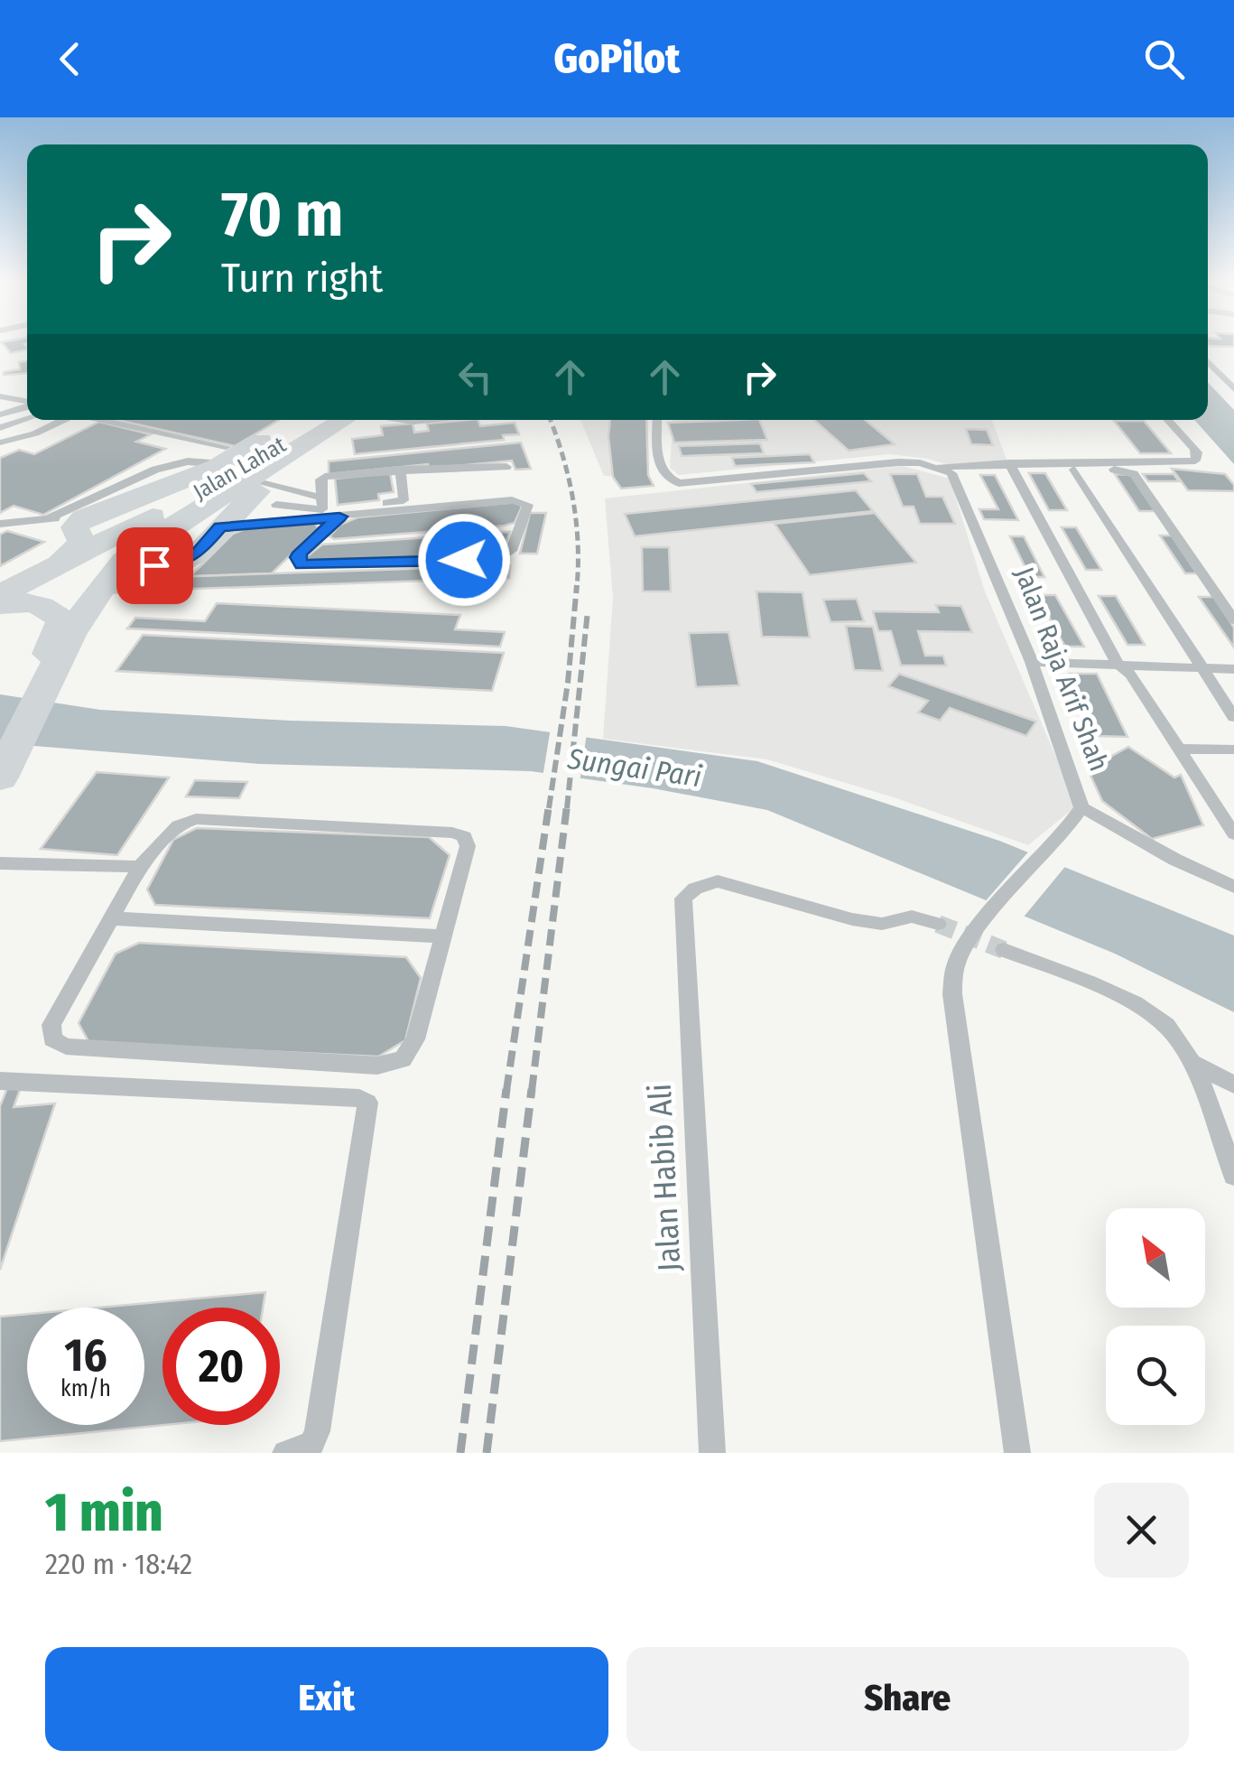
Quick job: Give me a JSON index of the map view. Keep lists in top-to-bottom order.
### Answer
{
  "streets": {
    "main road": ["Jalan Lahat"],
    "street": ["Jalan Raja Arif Shah", "Jalan Habib Ali"]
  },
  "water": ["Sungai Pari"],
  "north": "top left",
  "page": {
    "header": "GoPilot",
    "turn": ["70 m", "Turn right"],
    "speed": "16 km/h",
    "limit": "20",
    "heading": ["1 min", "220 m · 18:42"],
    "buttons": ["Exit", "Share"]
  }
}
